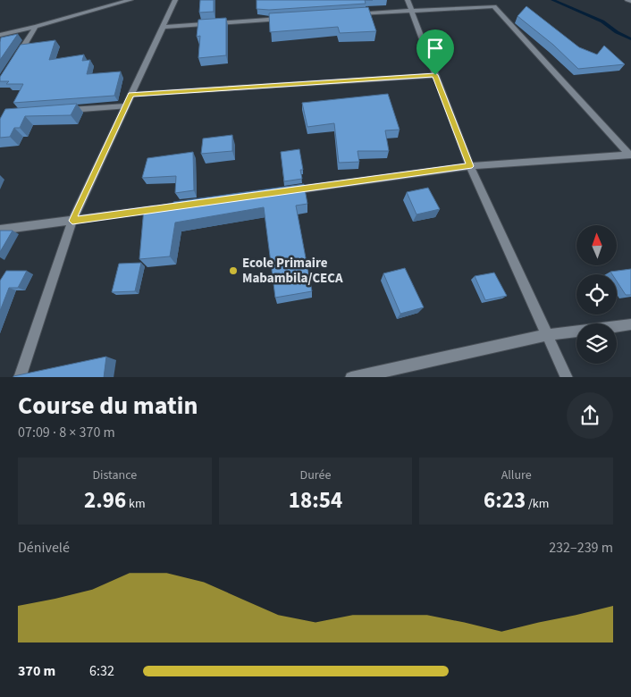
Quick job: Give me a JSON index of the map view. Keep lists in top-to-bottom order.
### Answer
{
  "places": ["Ecole Primaire Mabambila/CECA"],
  "north": "top",
  "page": {
    "heading": ["Course du matin", "07:09 · 8 × 370 m"],
    "stats": [
      ["Distance", "2.96 km"],
      ["Durée", "18:54"],
      ["Allure", "6:23 /km"]
    ],
    "chart": ["Dénivelé", "232–239 m"],
    "list": [
      {
        "name": "370 m",
        "note": "6:32"
      }
    ]
  }
}
